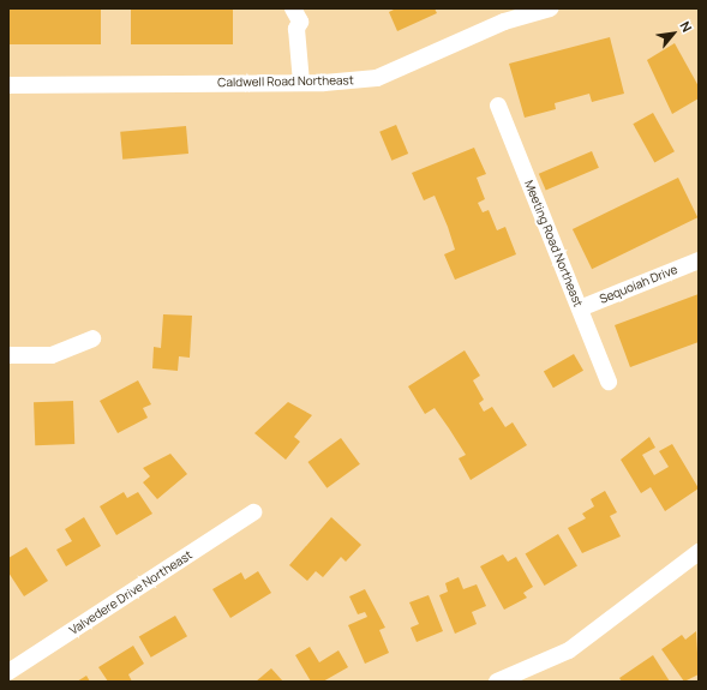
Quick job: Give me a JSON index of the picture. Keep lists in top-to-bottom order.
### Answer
{
  "streets": {
    "street": [
      "Caldwell Road Northeast",
      "Meeting Road Northeast",
      "Sequoiah Drive",
      "Valvedere Drive Northeast"
    ]
  },
  "crossings": [
    ["Meeting Road Northeast", "Sequoiah Drive"]
  ],
  "north": "top right"
}
